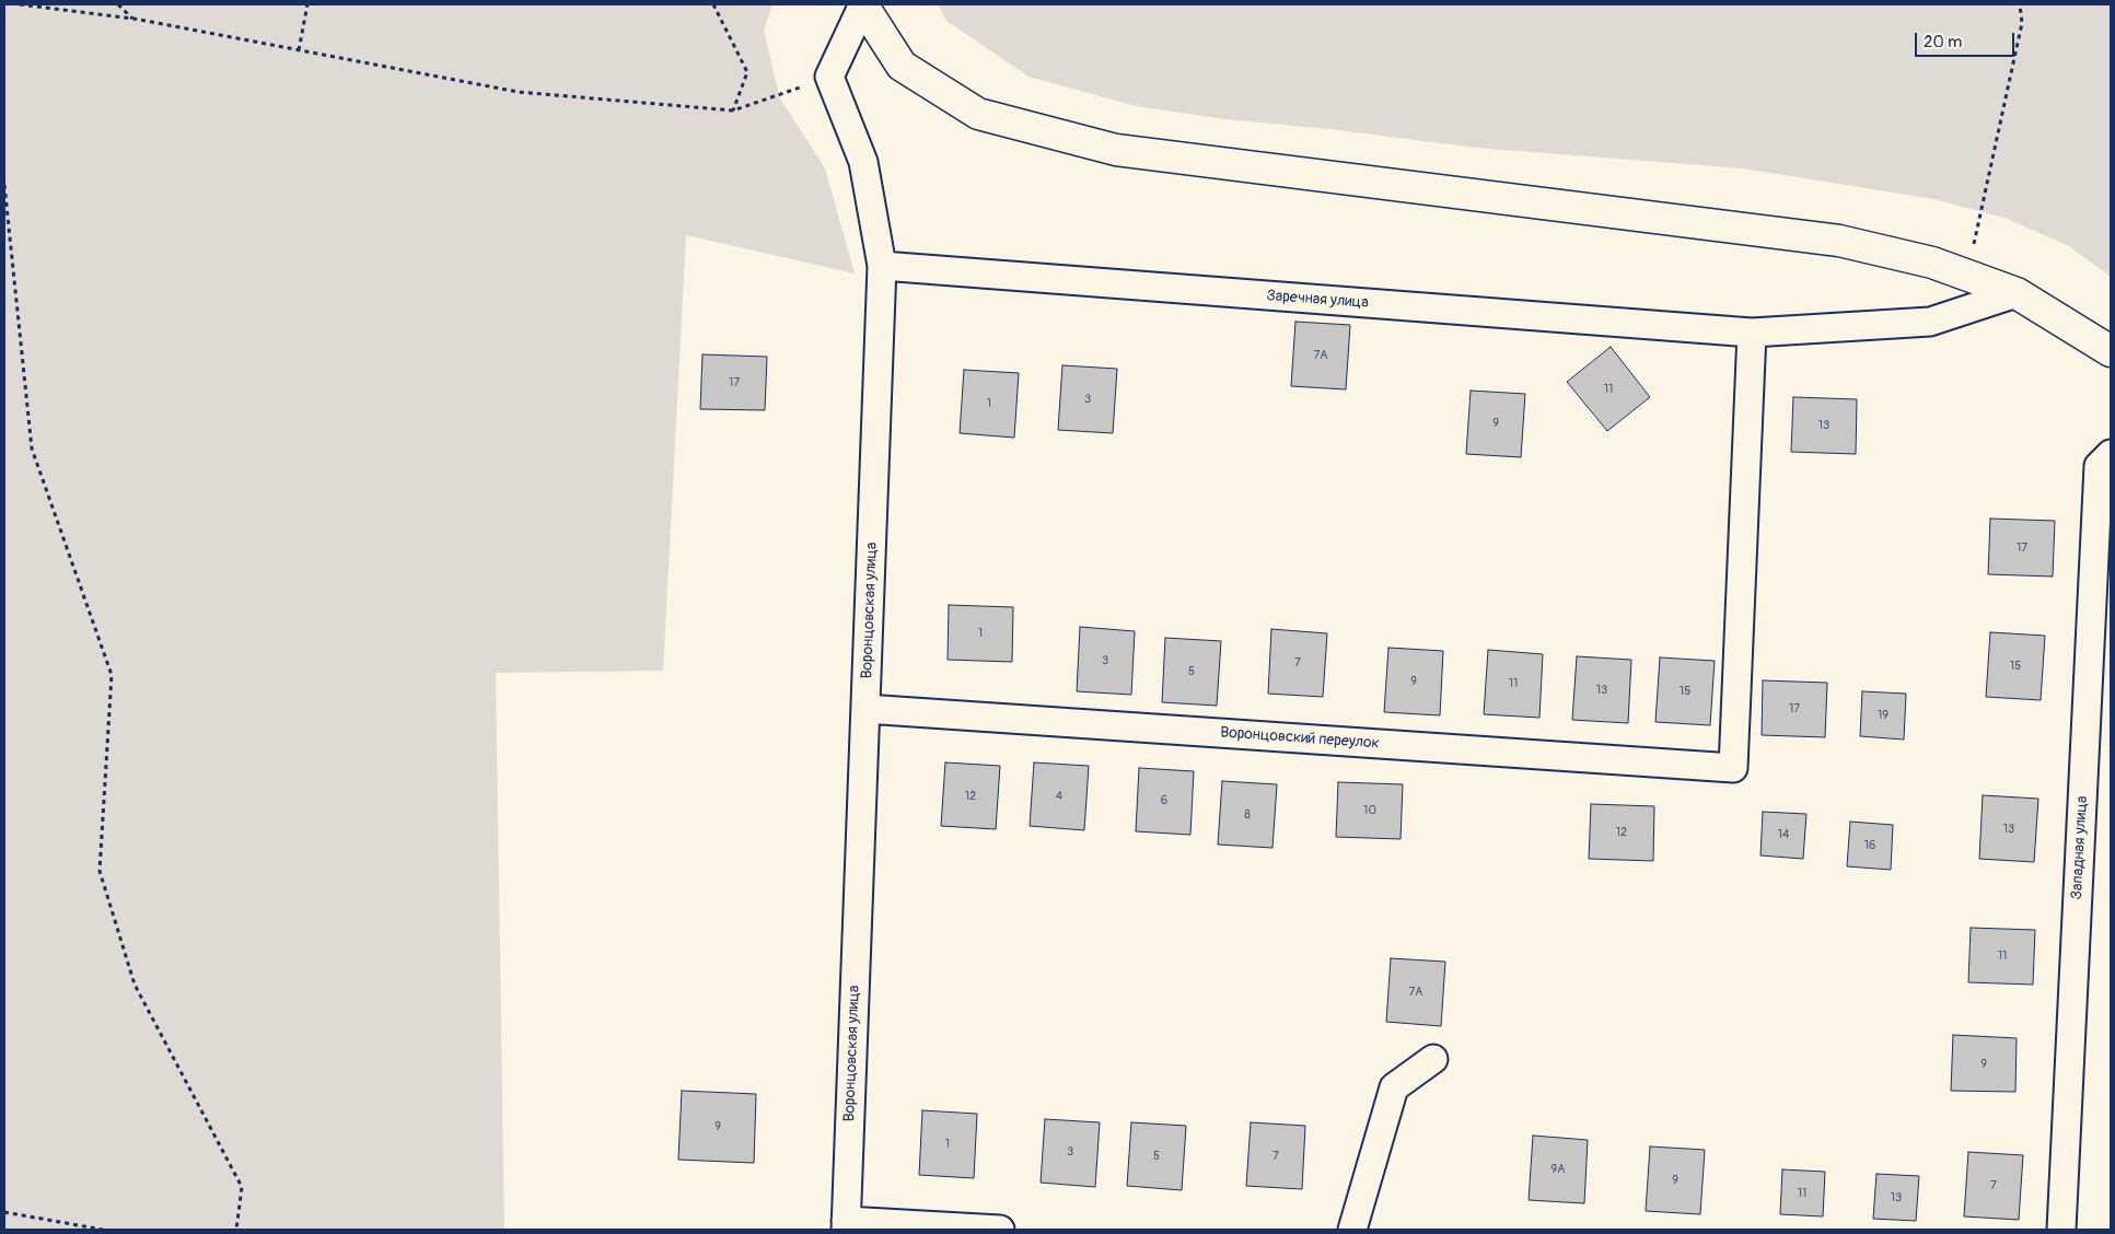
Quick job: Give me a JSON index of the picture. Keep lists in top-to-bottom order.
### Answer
{
  "streets": {
    "street": [
      "Заречная улица",
      "Воронцовская улица",
      "Воронцовский переулок",
      "Западная улица"
    ]
  },
  "crossings": [
    ["Заречная улица", "Воронцовская улица"],
    ["Заречная улица", "Воронцовский переулок"],
    ["Воронцовская улица", "Воронцовский переулок"]
  ],
  "house_numbers": [
    "7А",
    "17",
    "11",
    "3",
    "1",
    "9",
    "13",
    "17",
    "1",
    "3",
    "7",
    "15",
    "5",
    "9",
    "11",
    "13",
    "15",
    "17",
    "19",
    "12",
    "4",
    "6",
    "10",
    "8",
    "13",
    "12",
    "14",
    "16",
    "11",
    "7А",
    "9",
    "9",
    "1",
    "3",
    "5",
    "7",
    "9А",
    "9",
    "7",
    "11",
    "13"
  ],
  "scale_bar": "20 m"
}
